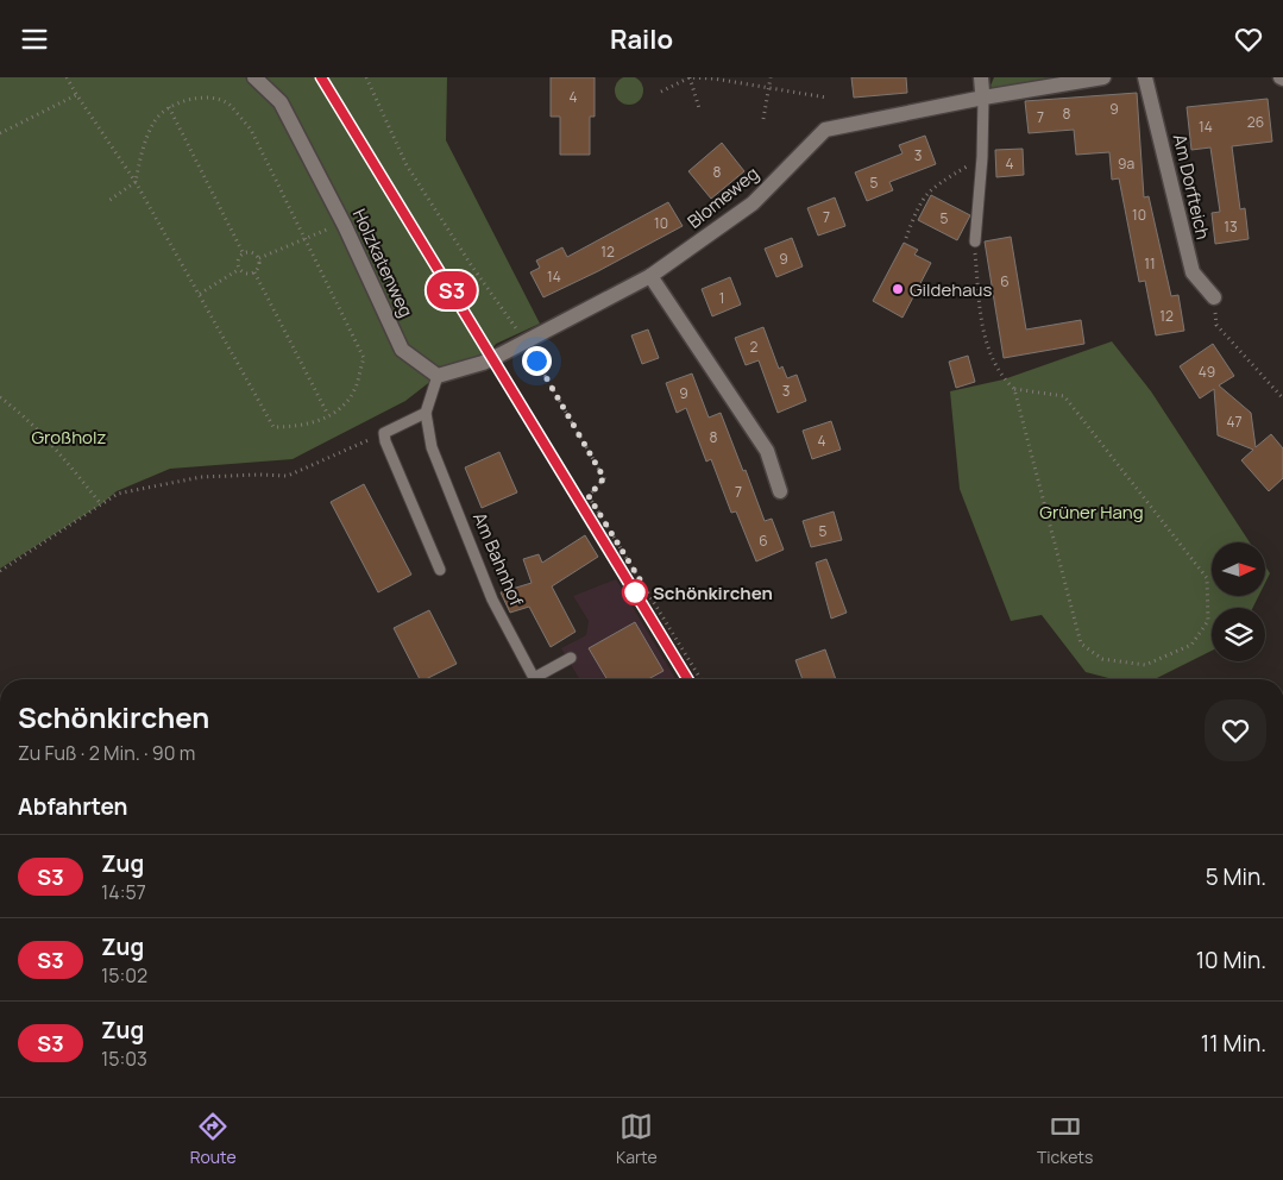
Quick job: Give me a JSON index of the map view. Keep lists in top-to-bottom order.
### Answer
{
  "streets": {
    "street": ["Am Dorfteich", "Blomeweg", "Holzkatenweg"],
    "lane": ["Am Bahnhof"]
  },
  "crossings": [
    ["Holzkatenweg", "Am Bahnhof"]
  ],
  "parks": ["Großholz", "Grüner Hang"],
  "places": ["Gildehaus", "Schönkirchen"],
  "house_numbers": [
    "4",
    "9",
    "8",
    "7",
    "26",
    "14",
    "3",
    "4",
    "9a",
    "8",
    "5",
    "10",
    "7",
    "5",
    "10",
    "13",
    "12",
    "9",
    "11",
    "14",
    "6",
    "1",
    "12",
    "2",
    "49",
    "3",
    "9",
    "47",
    "8",
    "4",
    "7",
    "5",
    "6"
  ],
  "north": "right",
  "page": {
    "header": "Railo",
    "on_map": "S3",
    "heading": [
      ["Schönkirchen", "Zu Fuß · 2 Min. · 90 m"],
      "Abfahrten"
    ],
    "list": [
      {
        "mark": "S3",
        "name": "Zug",
        "note": "14:57",
        "value": "5 Min."
      },
      {
        "mark": "S3",
        "name": "Zug",
        "note": "15:02",
        "value": "10 Min."
      },
      {
        "mark": "S3",
        "name": "Zug",
        "note": "15:03",
        "value": "11 Min."
      }
    ],
    "tabs": ["Route", "Karte", "Tickets"]
  }
}
